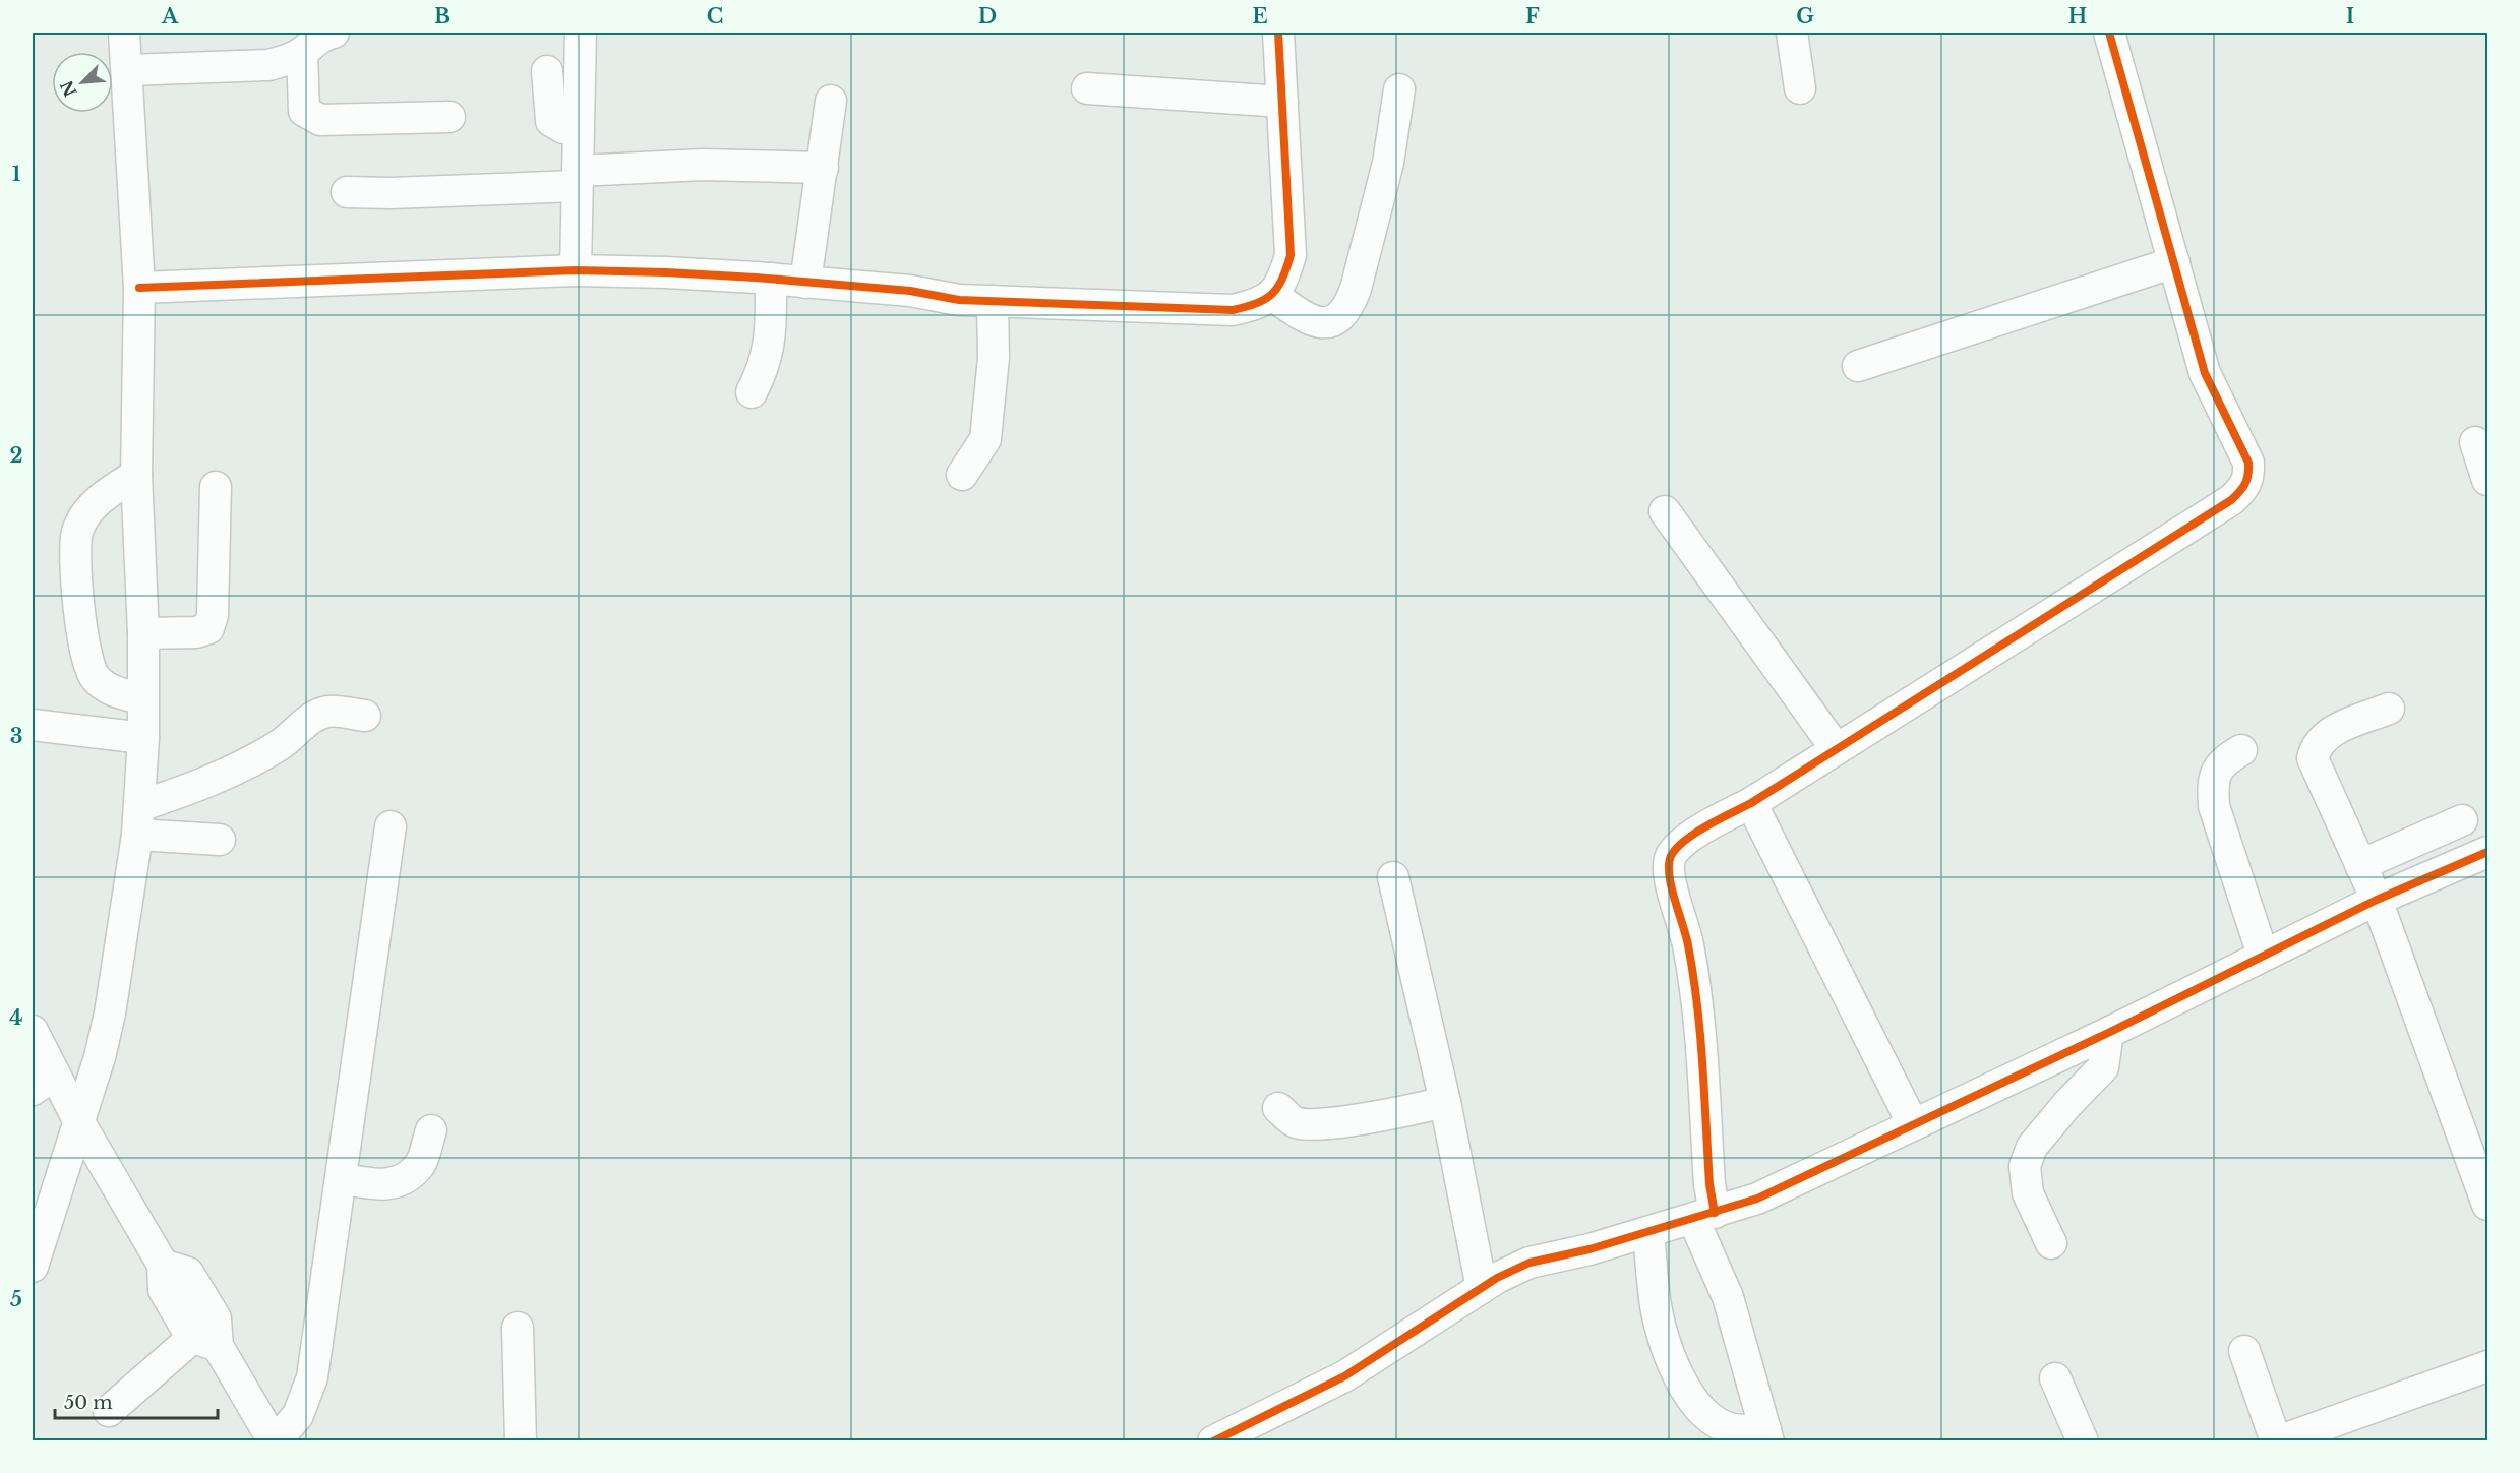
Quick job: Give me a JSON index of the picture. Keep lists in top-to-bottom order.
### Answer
{
  "scale_bar": "50 m",
  "north": "bottom left",
  "grid": {
    "columns": [
      "A",
      "B",
      "C",
      "D",
      "E",
      "F",
      "G",
      "H",
      "I"
    ],
    "rows": [
      "1",
      "2",
      "3",
      "4",
      "5"
    ]
  }
}
